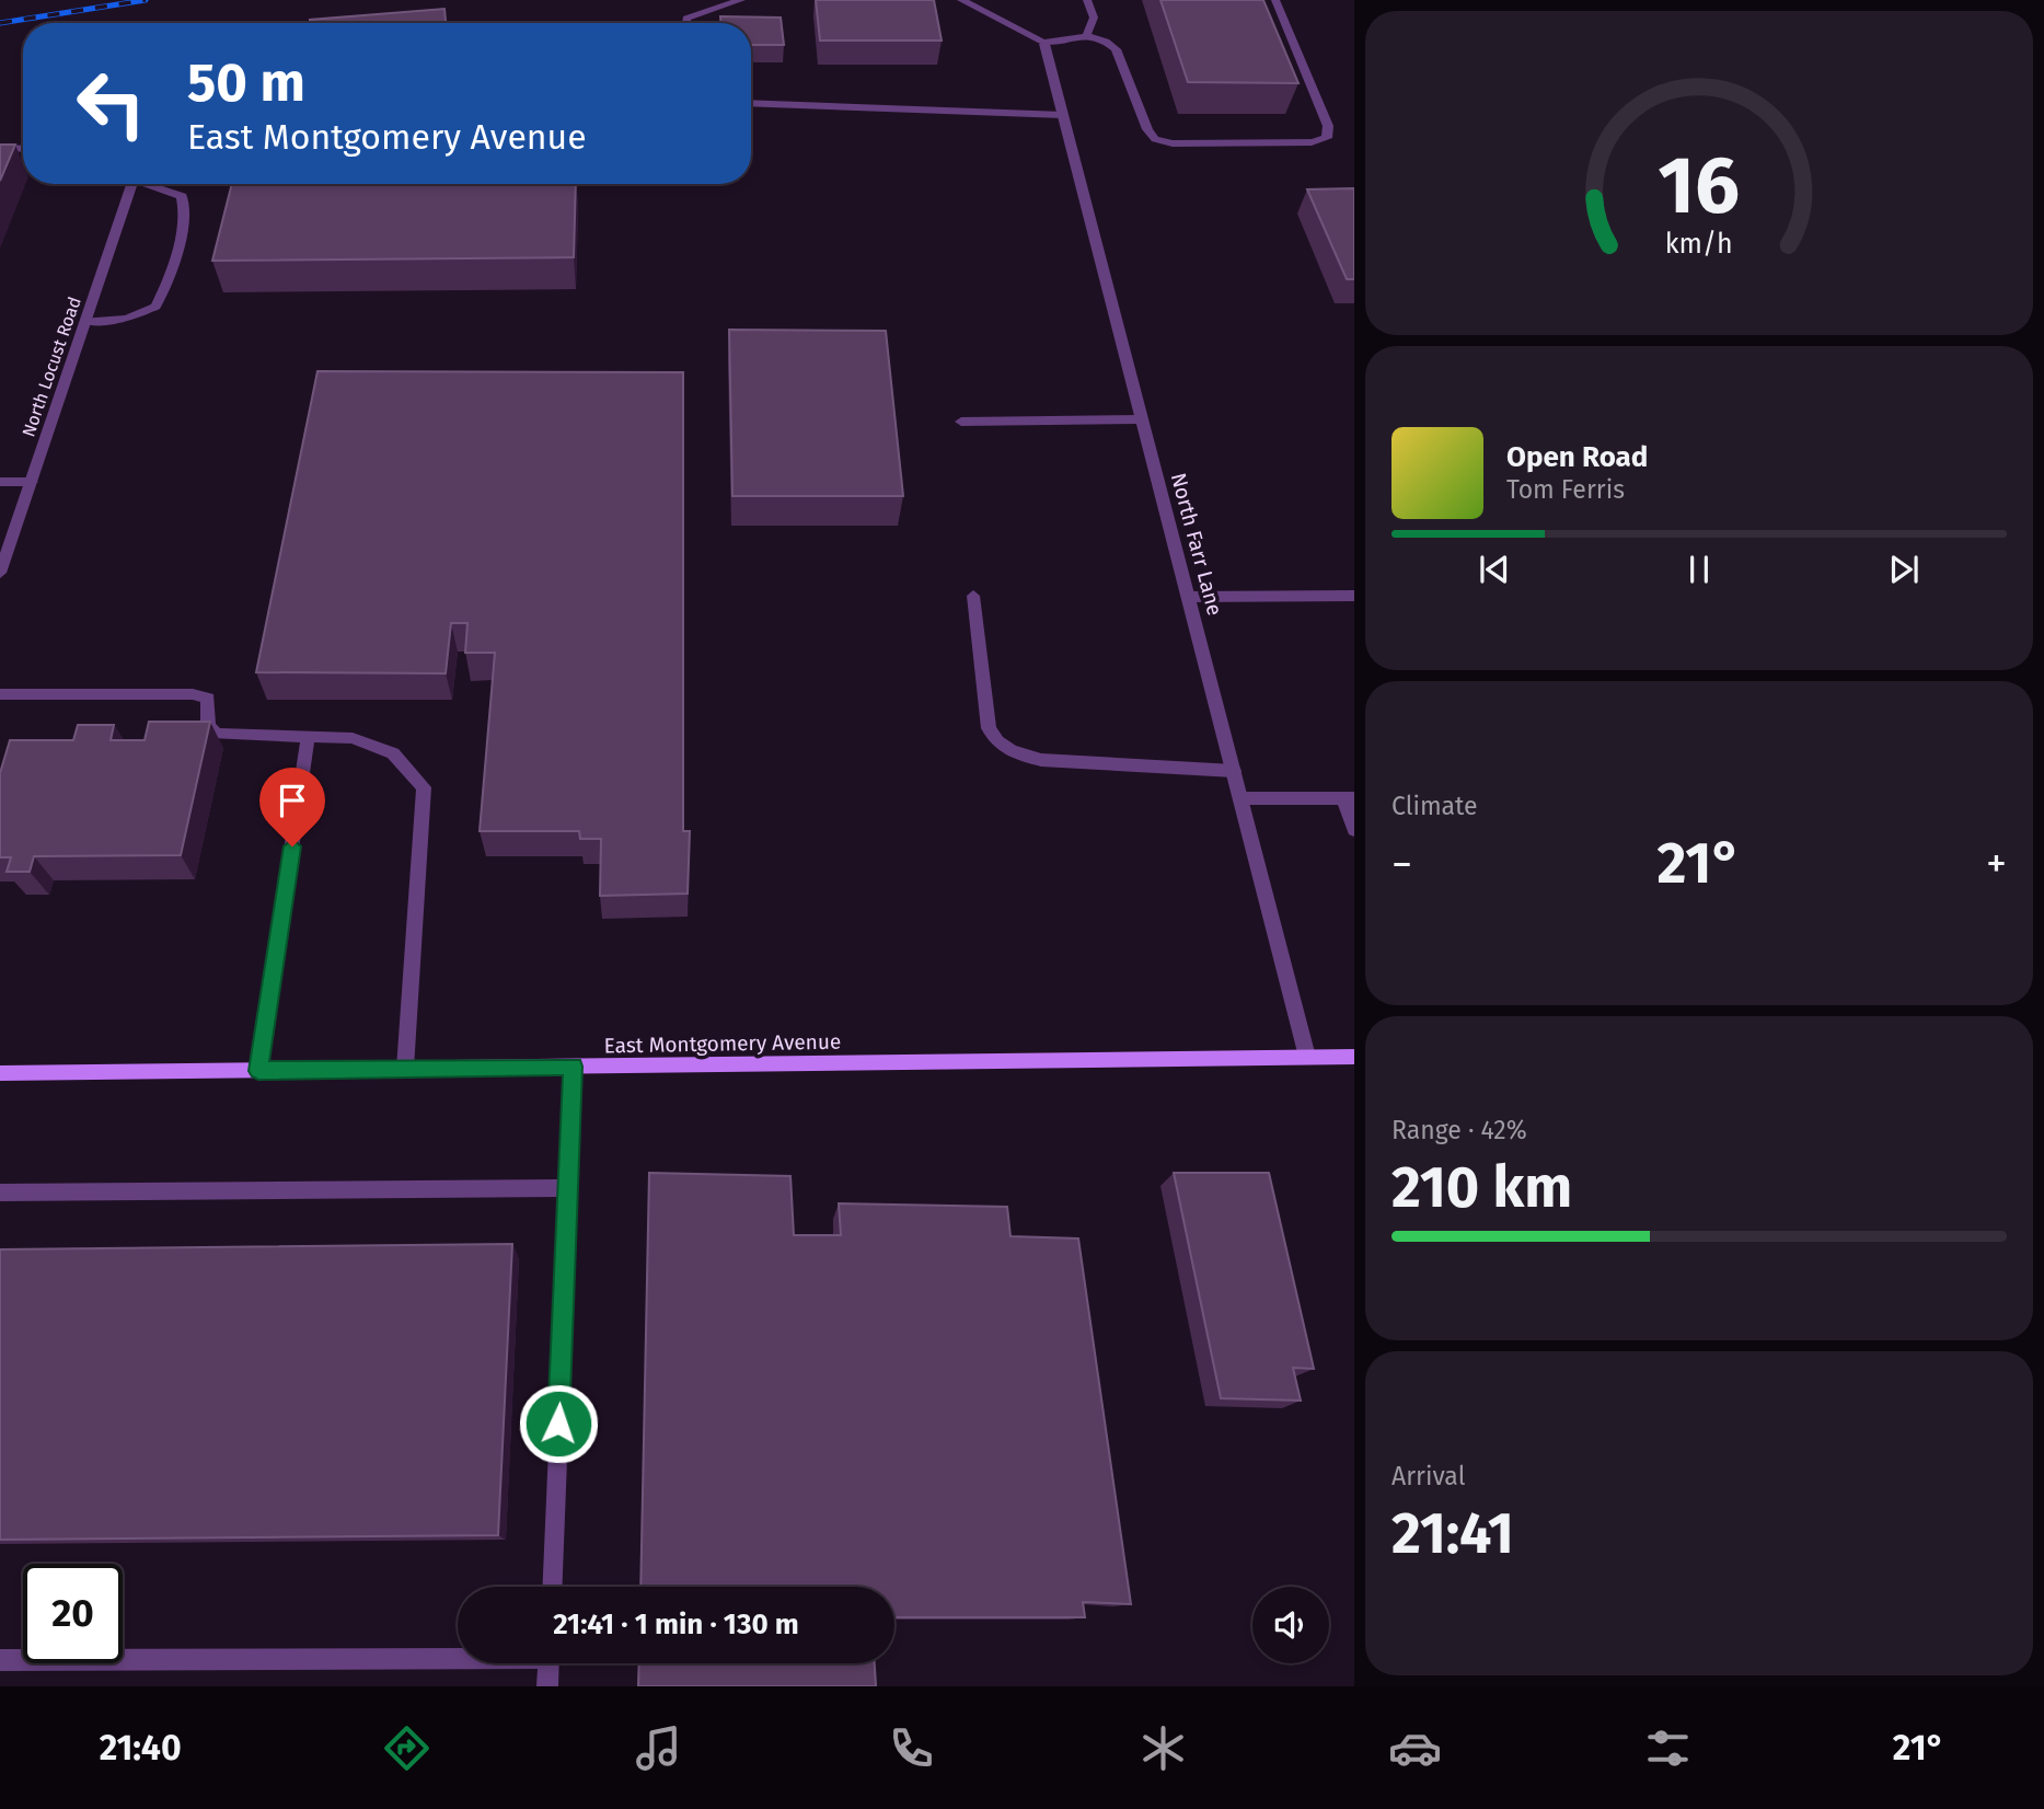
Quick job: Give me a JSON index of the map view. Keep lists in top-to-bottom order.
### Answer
{
  "streets": {
    "main road": ["East Montgomery Avenue"],
    "street": ["North Locust Road", "North Farr Lane"]
  },
  "crossings": [
    ["North Farr Lane", "East Montgomery Avenue"]
  ],
  "page": {
    "turn": ["50 m", "East Montgomery Avenue"],
    "song": ["Open Road", "Tom Ferris"],
    "tile": [
      "Climate",
      ["Range · 42%", "210 km"],
      ["Arrival", "21:41"]
    ],
    "heat": ["−", "21°", "+"],
    "limit": "20",
    "trip": "21:41 · 1 min · 130 m",
    "tabs": ["21:40", "21°"],
    "gauge": ["16", "km/h"]
  }
}
